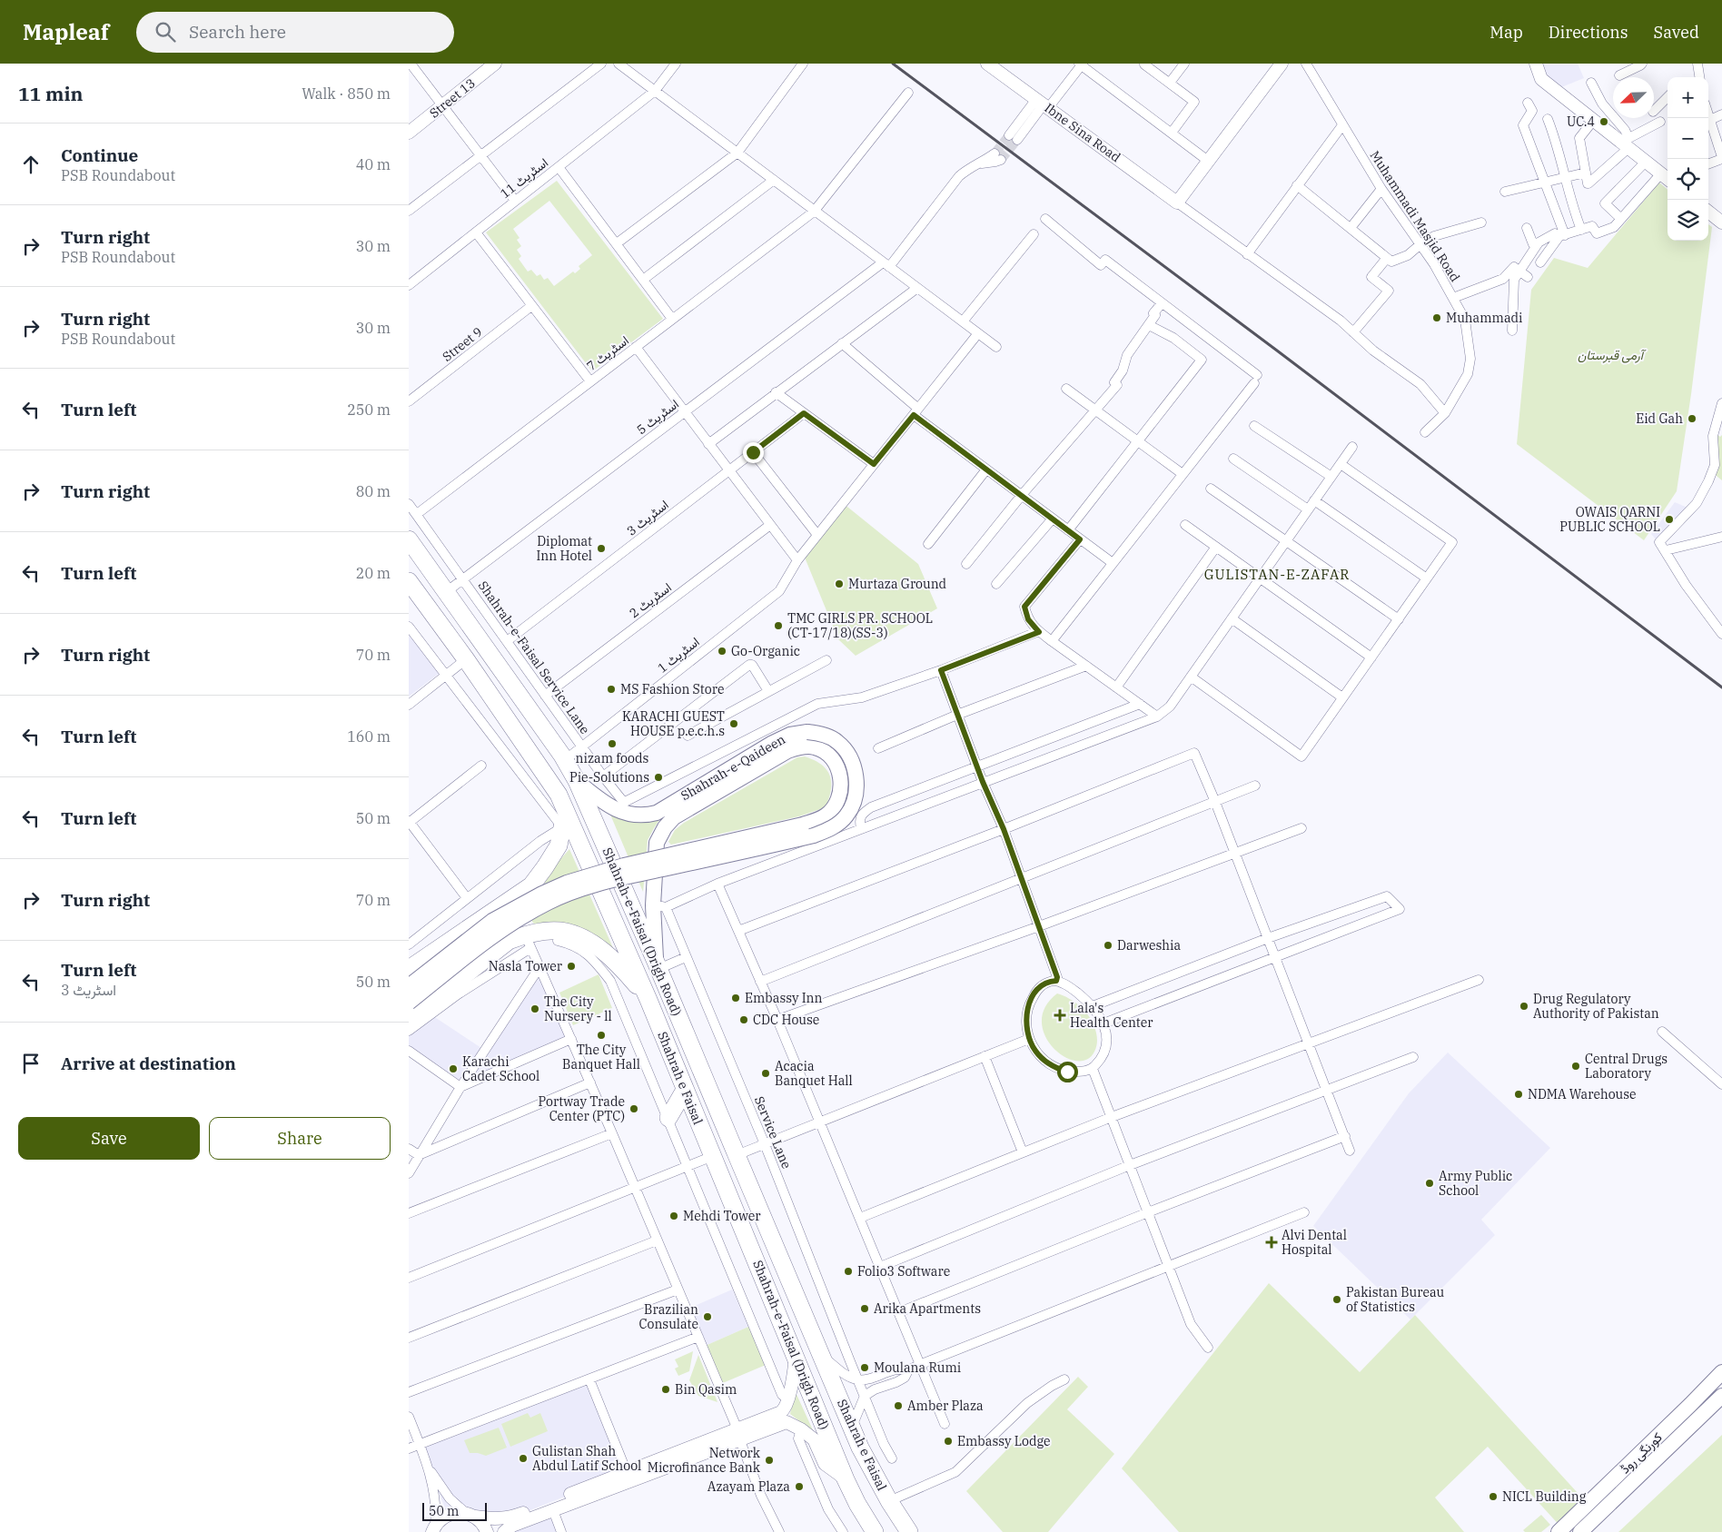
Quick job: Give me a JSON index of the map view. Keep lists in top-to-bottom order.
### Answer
{
  "streets": {
    "highway": ["Shahrah-e-Faisal (Drigh Road)", "Shahrah e Faisal"],
    "main road": ["Shahrah-e-Qaideen", "کورنگی روڈ"],
    "street": [
      "Street 13",
      "Ibne Sina Road",
      "اسٹریٹ 11",
      "Muhammadi Masjid Road",
      "Street 9",
      "اسٹریٹ 7",
      "اسٹریٹ 5",
      "اسٹریٹ 3",
      "اسٹریٹ 2",
      "اسٹریٹ 1",
      "Shahrah-e-Faisal Service Lane",
      "Service Lane"
    ]
  },
  "crossings": [
    ["اسٹریٹ 7", "Shahrah-e-Faisal Service Lane"],
    ["اسٹریٹ 5", "Shahrah-e-Faisal Service Lane"],
    ["اسٹریٹ 5", "Shahrah-e-Faisal (Drigh Road)"],
    ["اسٹریٹ 3", "Shahrah-e-Faisal Service Lane"],
    ["اسٹریٹ 2", "Shahrah-e-Faisal Service Lane"],
    ["اسٹریٹ 1", "Shahrah-e-Faisal Service Lane"],
    ["اسٹریٹ 1", "Shahrah-e-Faisal (Drigh Road)"],
    ["Shahrah-e-Qaideen", "Shahrah-e-Faisal (Drigh Road)"],
    ["Shahrah-e-Qaideen", "Service Lane"],
    ["Shahrah-e-Faisal (Drigh Road)", "Shahrah e Faisal"]
  ],
  "districts": ["GULISTAN-E-ZAFAR"],
  "parks": ["آرمی قبرستان"],
  "places": {
    "other": [
      "UC.4",
      "Muhammadi",
      "Eid Gah",
      "OWAIS QARNI PUBLIC SCHOOL",
      "Diplomat Inn Hotel",
      "Murtaza Ground",
      "TMC GIRLS PR. SCHOOL (CT-17/18)(SS-3)",
      "Go-Organic",
      "MS Fashion Store",
      "KARACHI GUEST HOUSE p.e.c.h.s",
      "nizam foods",
      "Pie-Solutions",
      "Darweshia",
      "Nasla Tower",
      "Embassy Inn",
      "Drug Regulatory Authority of Pakistan",
      "The City Nursery - ll",
      "CDC House",
      "The City Banquet Hall",
      "Central Drugs Laboratory",
      "Karachi Cadet School",
      "Acacia Banquet Hall",
      "NDMA Warehouse",
      "Portway Trade Center (PTC)",
      "Army Public School",
      "Mehdi Tower",
      "Folio3 Software",
      "Pakistan Bureau of Statistics",
      "Arika Apartments",
      "Brazilian Consulate",
      "Moulana Rumi",
      "Bin Qasim",
      "Amber Plaza",
      "Embassy Lodge",
      "Gulistan Shah Abdul Latif School",
      "Network Microfinance Bank",
      "Azayam Plaza",
      "NICL Building"
    ],
    "health": ["Lala's Health Center", "Alvi Dental Hospital"]
  },
  "scale_bar": "50 m",
  "north": "bottom left",
  "page": {
    "header": "Mapleaf",
    "search": "Search here",
    "nav": ["Map", "Directions", "Saved"],
    "heading": ["11 min", "Walk · 850 m"],
    "map_buttons": ["+", "−"],
    "list": [
      ["Continue", "PSB Roundabout", "40 m"],
      ["Turn right", "PSB Roundabout", "30 m"],
      ["Turn right", "PSB Roundabout", "30 m"],
      ["Turn left", "250 m"],
      ["Turn right", "80 m"],
      ["Turn left", "20 m"],
      ["Turn right", "70 m"],
      ["Turn left", "160 m"],
      ["Turn left", "50 m"],
      ["Turn right", "70 m"],
      ["Turn left", "اسٹریٹ 3", "50 m"],
      "Arrive at destination"
    ],
    "buttons": ["Save", "Share"],
    "scale": "50 m"
  }
}
